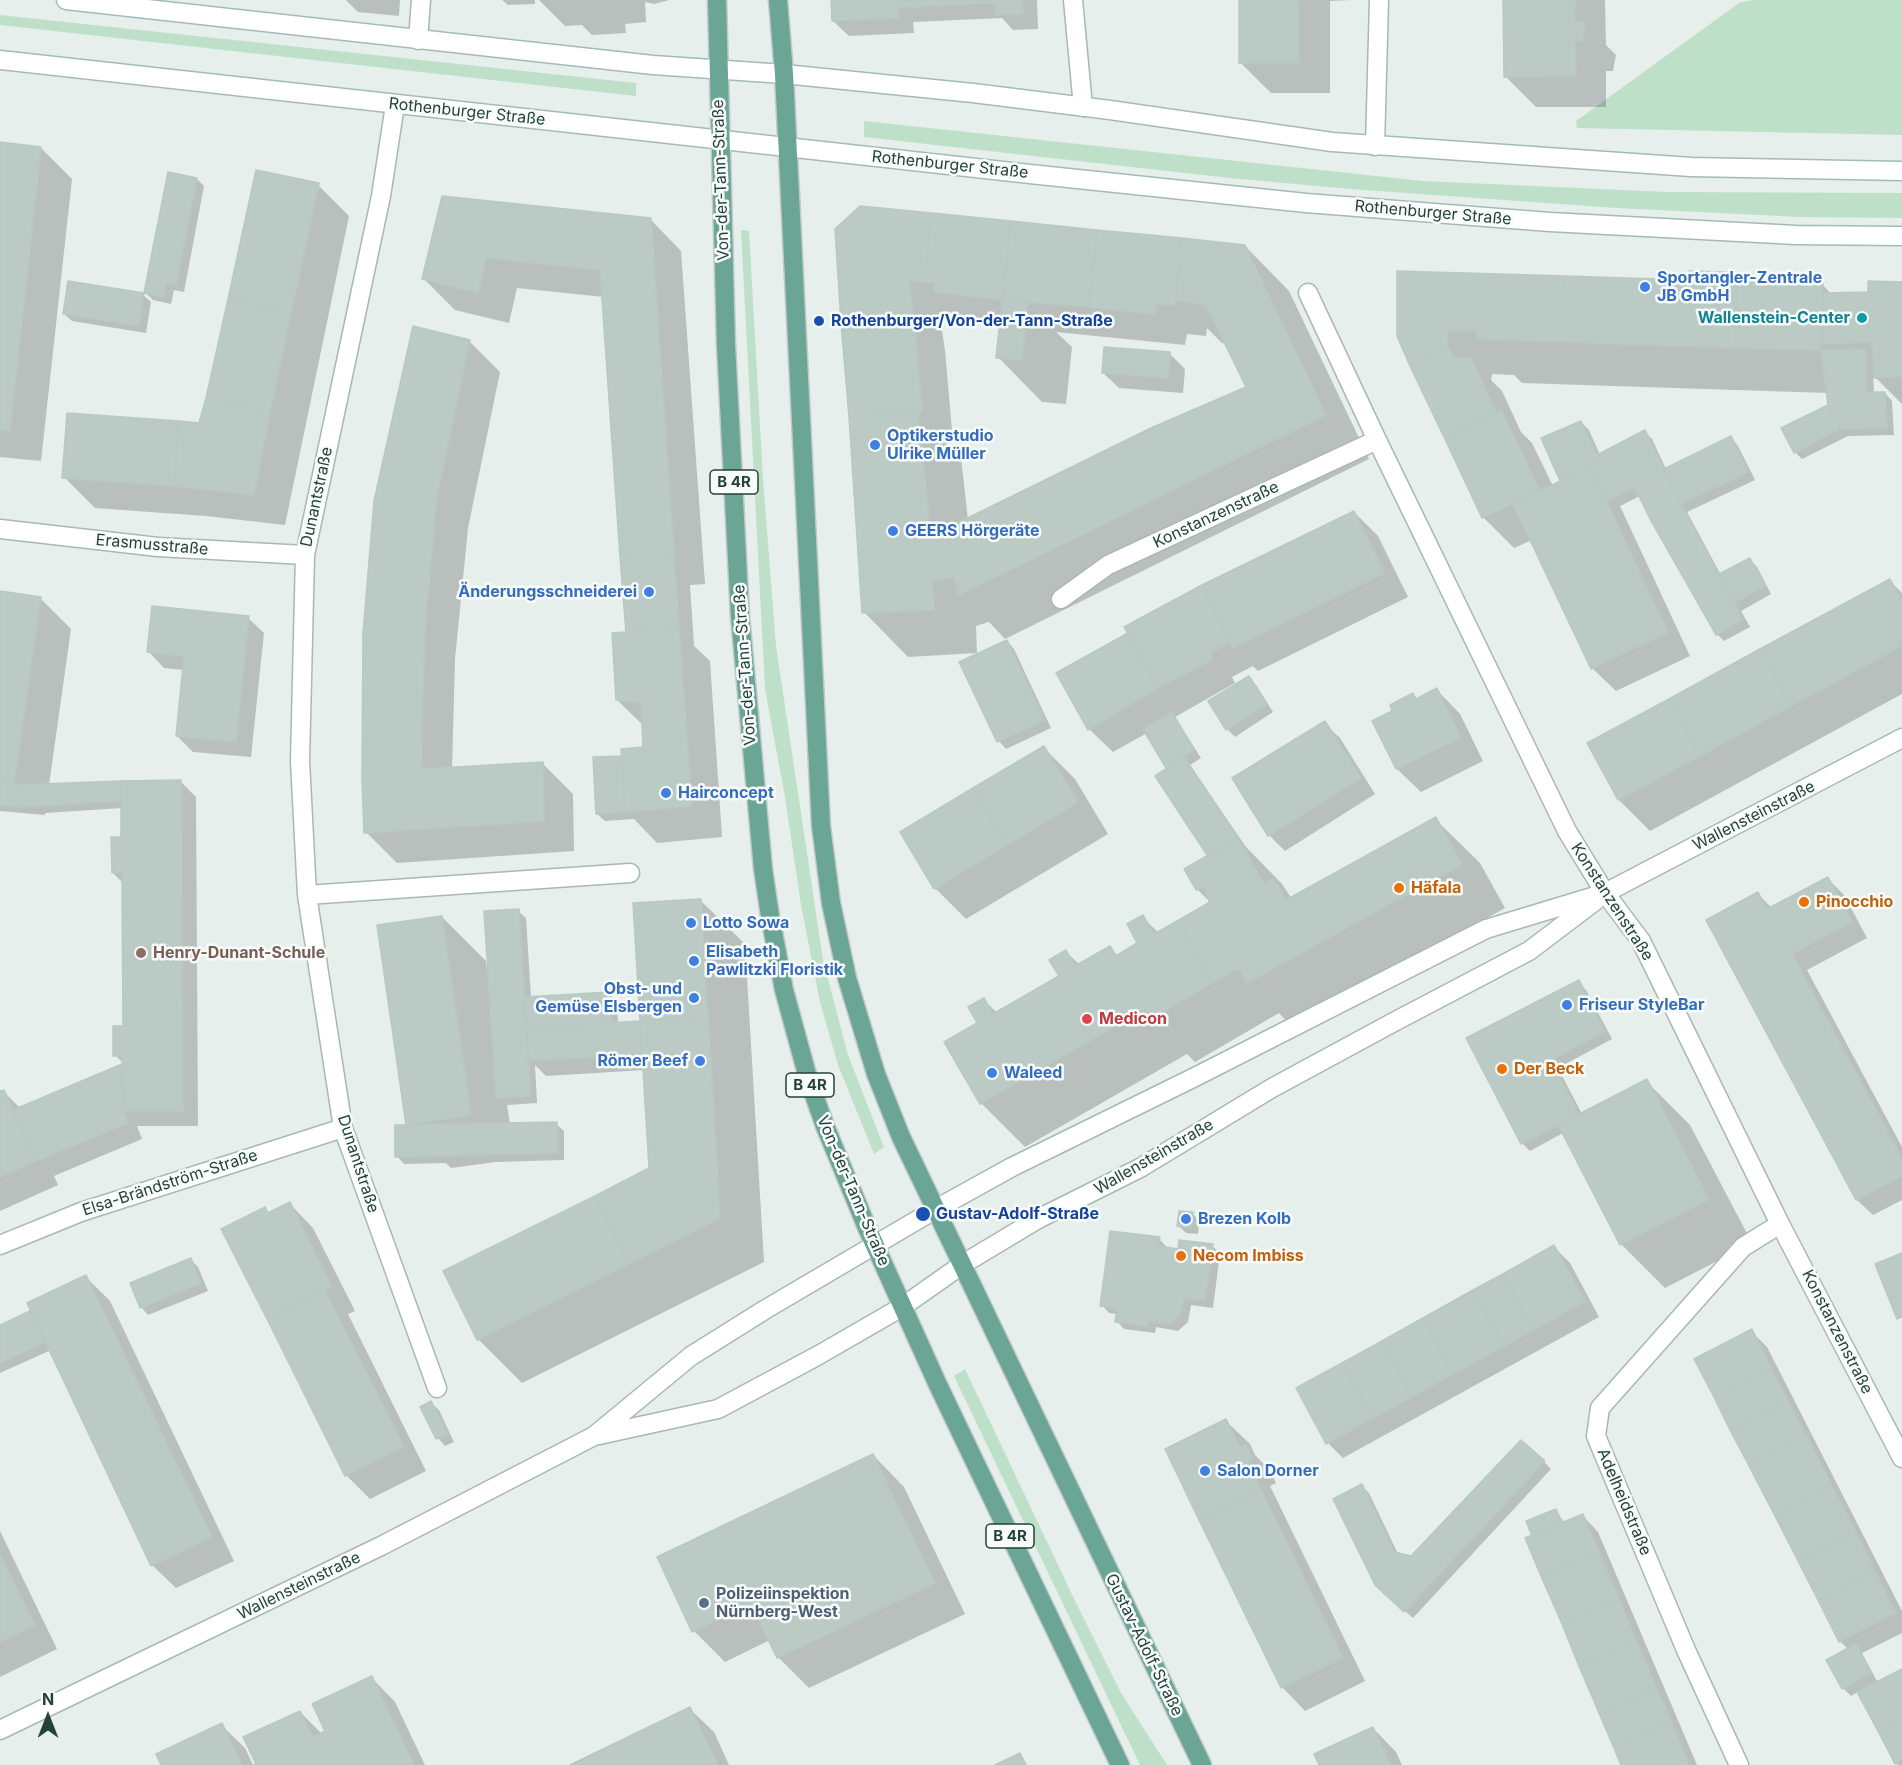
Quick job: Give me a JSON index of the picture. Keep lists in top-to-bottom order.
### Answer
{
  "streets": {
    "main road": ["Von-der-Tann-Straße", "B 4R", "Gustav-Adolf-Straße"],
    "street": [
      "Rothenburger Straße",
      "Dunantstraße",
      "Konstanzenstraße",
      "Erasmusstraße",
      "Wallensteinstraße",
      "Elsa-Brändström-Straße",
      "Adelheidstraße"
    ]
  },
  "crossings": [
    ["Rothenburger Straße", "Von-der-Tann-Straße"],
    ["Rothenburger Straße", "Dunantstraße"],
    ["Von-der-Tann-Straße", "B 4R"],
    ["Von-der-Tann-Straße", "Wallensteinstraße"],
    ["B 4R", "Wallensteinstraße"],
    ["Dunantstraße", "Erasmusstraße"],
    ["Dunantstraße", "Elsa-Brändström-Straße"],
    ["Konstanzenstraße", "Wallensteinstraße"],
    ["Konstanzenstraße", "Adelheidstraße"],
    ["Wallensteinstraße", "Gustav-Adolf-Straße"]
  ],
  "places": [
    "Sportangler-Zentrale JB GmbH",
    "Wallenstein-Center",
    "Rothenburger/Von-der-Tann-Straße",
    "Optikerstudio Ulrike Müller",
    "GEERS Hörgeräte",
    "Änderungsschneiderei",
    "Hairconcept",
    "Häfala",
    "Pinocchio",
    "Lotto Sowa",
    "Henry-Dunant-Schule",
    "Elisabeth Pawlitzki Floristik",
    "Obst- und Gemüse Elsbergen",
    "Friseur StyleBar",
    "Medicon",
    "Römer Beef",
    "Der Beck",
    "Waleed",
    "Gustav-Adolf-Straße",
    "Brezen Kolb",
    "Necom Imbiss",
    "Salon Dorner",
    "Polizeiinspektion Nürnberg-West"
  ],
  "north": "top"
}
